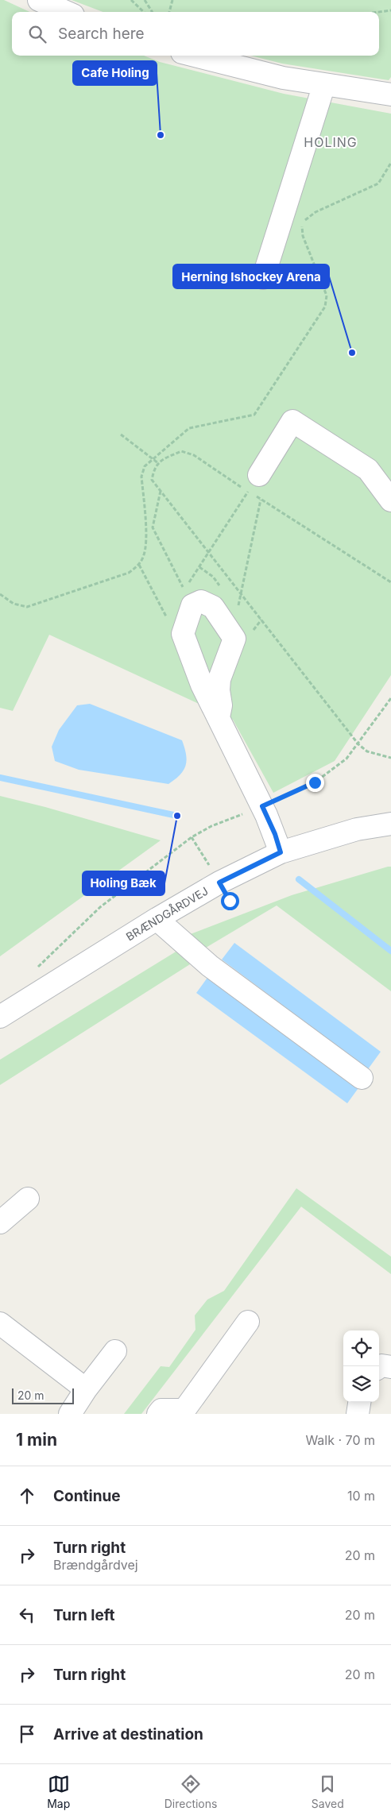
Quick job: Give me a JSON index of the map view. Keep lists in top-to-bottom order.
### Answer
{
  "streets": {
    "street": ["BRÆNDGÅRDVEJ"]
  },
  "districts": ["HOLING"],
  "places": ["Cafe Holing", "Herning Ishockey Arena", "Holing Bæk"],
  "scale_bar": "20 m",
  "page": {
    "search": "Search here",
    "scale": "20 m",
    "heading": ["1 min", "Walk · 70 m"],
    "list": [
      ["Continue", "10 m"],
      ["Turn right", "Brændgårdvej", "20 m"],
      ["Turn left", "20 m"],
      ["Turn right", "20 m"],
      "Arrive at destination"
    ],
    "nav": ["Map", "Directions", "Saved"]
  }
}
